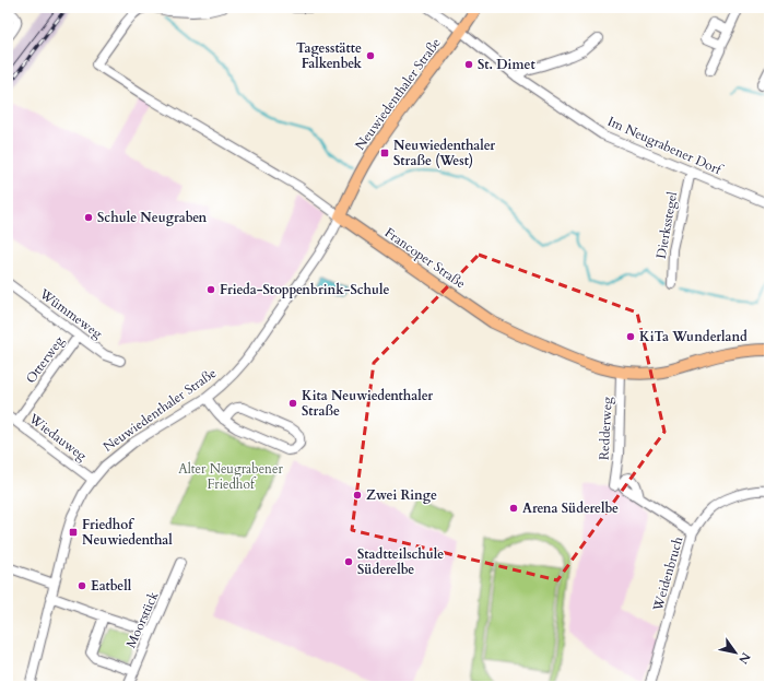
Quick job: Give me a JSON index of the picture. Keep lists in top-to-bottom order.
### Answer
{
  "streets": {
    "main road": ["Neuwiedenthaler Straße", "Francoper Straße"],
    "street": [
      "Im Neugrabener Dorf",
      "Dierksstegel",
      "Wümmeweg",
      "Otterweg",
      "Redderweg",
      "Wiedauweg",
      "Weidenbruch",
      "Moorstück"
    ]
  },
  "crossings": [
    ["Neuwiedenthaler Straße", "Im Neugrabener Dorf"],
    ["Neuwiedenthaler Straße", "Francoper Straße"],
    ["Neuwiedenthaler Straße", "Wiedauweg"],
    ["Im Neugrabener Dorf", "Dierksstegel"],
    ["Francoper Straße", "Redderweg"],
    ["Wümmeweg", "Otterweg"],
    ["Otterweg", "Wiedauweg"]
  ],
  "parks": ["Alter Neugrabener Friedhof"],
  "places": {
    "other": [
      "Tagesstätte Falkenbek",
      "St. Dimet",
      "Schule Neugraben",
      "Frieda-Stoppenbrink-Schule",
      "KiTa Wunderland",
      "Kita Neuwiedenthaler Straße",
      "Zwei Ringe",
      "Arena Süderelbe",
      "Stadtteilschule Süderelbe",
      "Eatbell"
    ],
    "transit": ["Neuwiedenthaler Straße (West)", "Friedhof Neuwiedenthal"]
  },
  "north": "bottom right"
}
